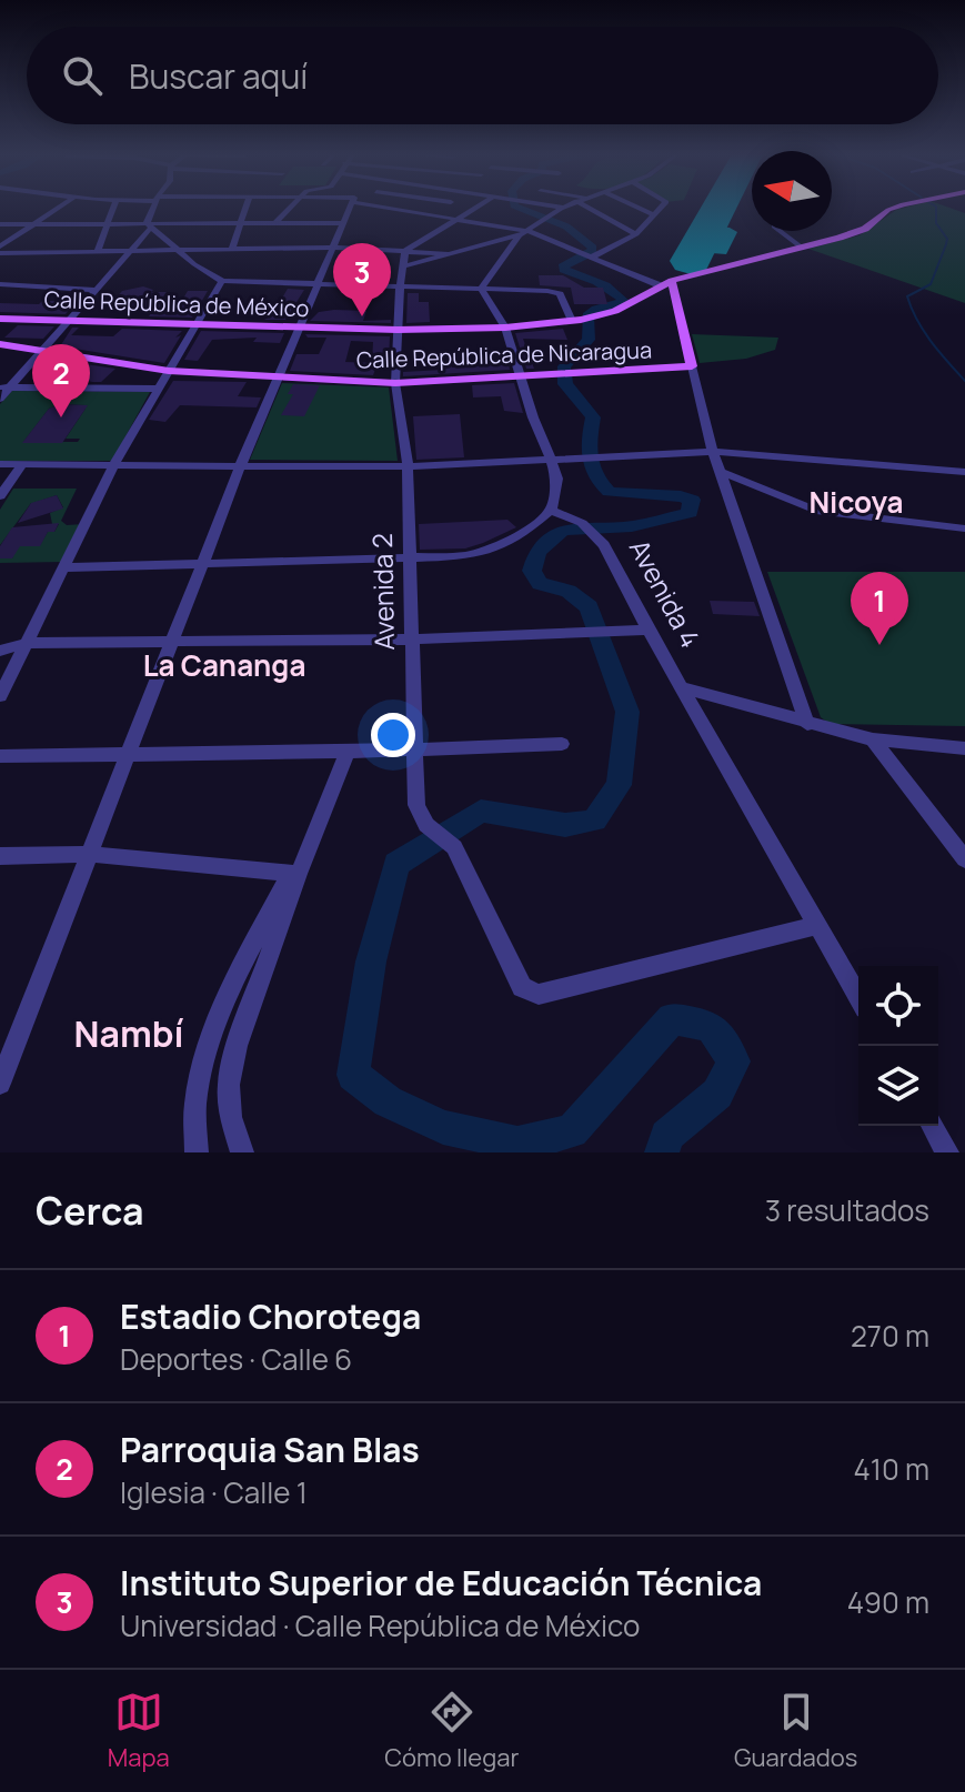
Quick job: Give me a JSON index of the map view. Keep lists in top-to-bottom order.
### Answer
{
  "streets": {
    "main road": ["Calle República de México", "Calle República de Nicaragua"],
    "street": ["Avenida 2", "Avenida 4"]
  },
  "crossings": [
    ["Calle República de México", "Avenida 2"],
    ["Calle República de Nicaragua", "Avenida 2"],
    ["Avenida 2", "Avenida 4"]
  ],
  "districts": ["Nicoya", "La Cananga", "Nambí"],
  "north": "left",
  "page": {
    "search": "Buscar aquí",
    "pins": ["3", "2", "1"],
    "heading": ["Cerca", "3 resultados"],
    "list": [
      {
        "mark": "1",
        "name": "Estadio Chorotega",
        "note": "Deportes · Calle 6",
        "value": "270 m"
      },
      {
        "mark": "2",
        "name": "Parroquia San Blas",
        "note": "Iglesia · Calle 1",
        "value": "410 m"
      },
      {
        "mark": "3",
        "name": "Instituto Superior de Educación Técnica",
        "note": "Universidad · Calle República de México",
        "value": "490 m"
      }
    ],
    "nav": ["Mapa", "Cómo llegar", "Guardados"]
  }
}
